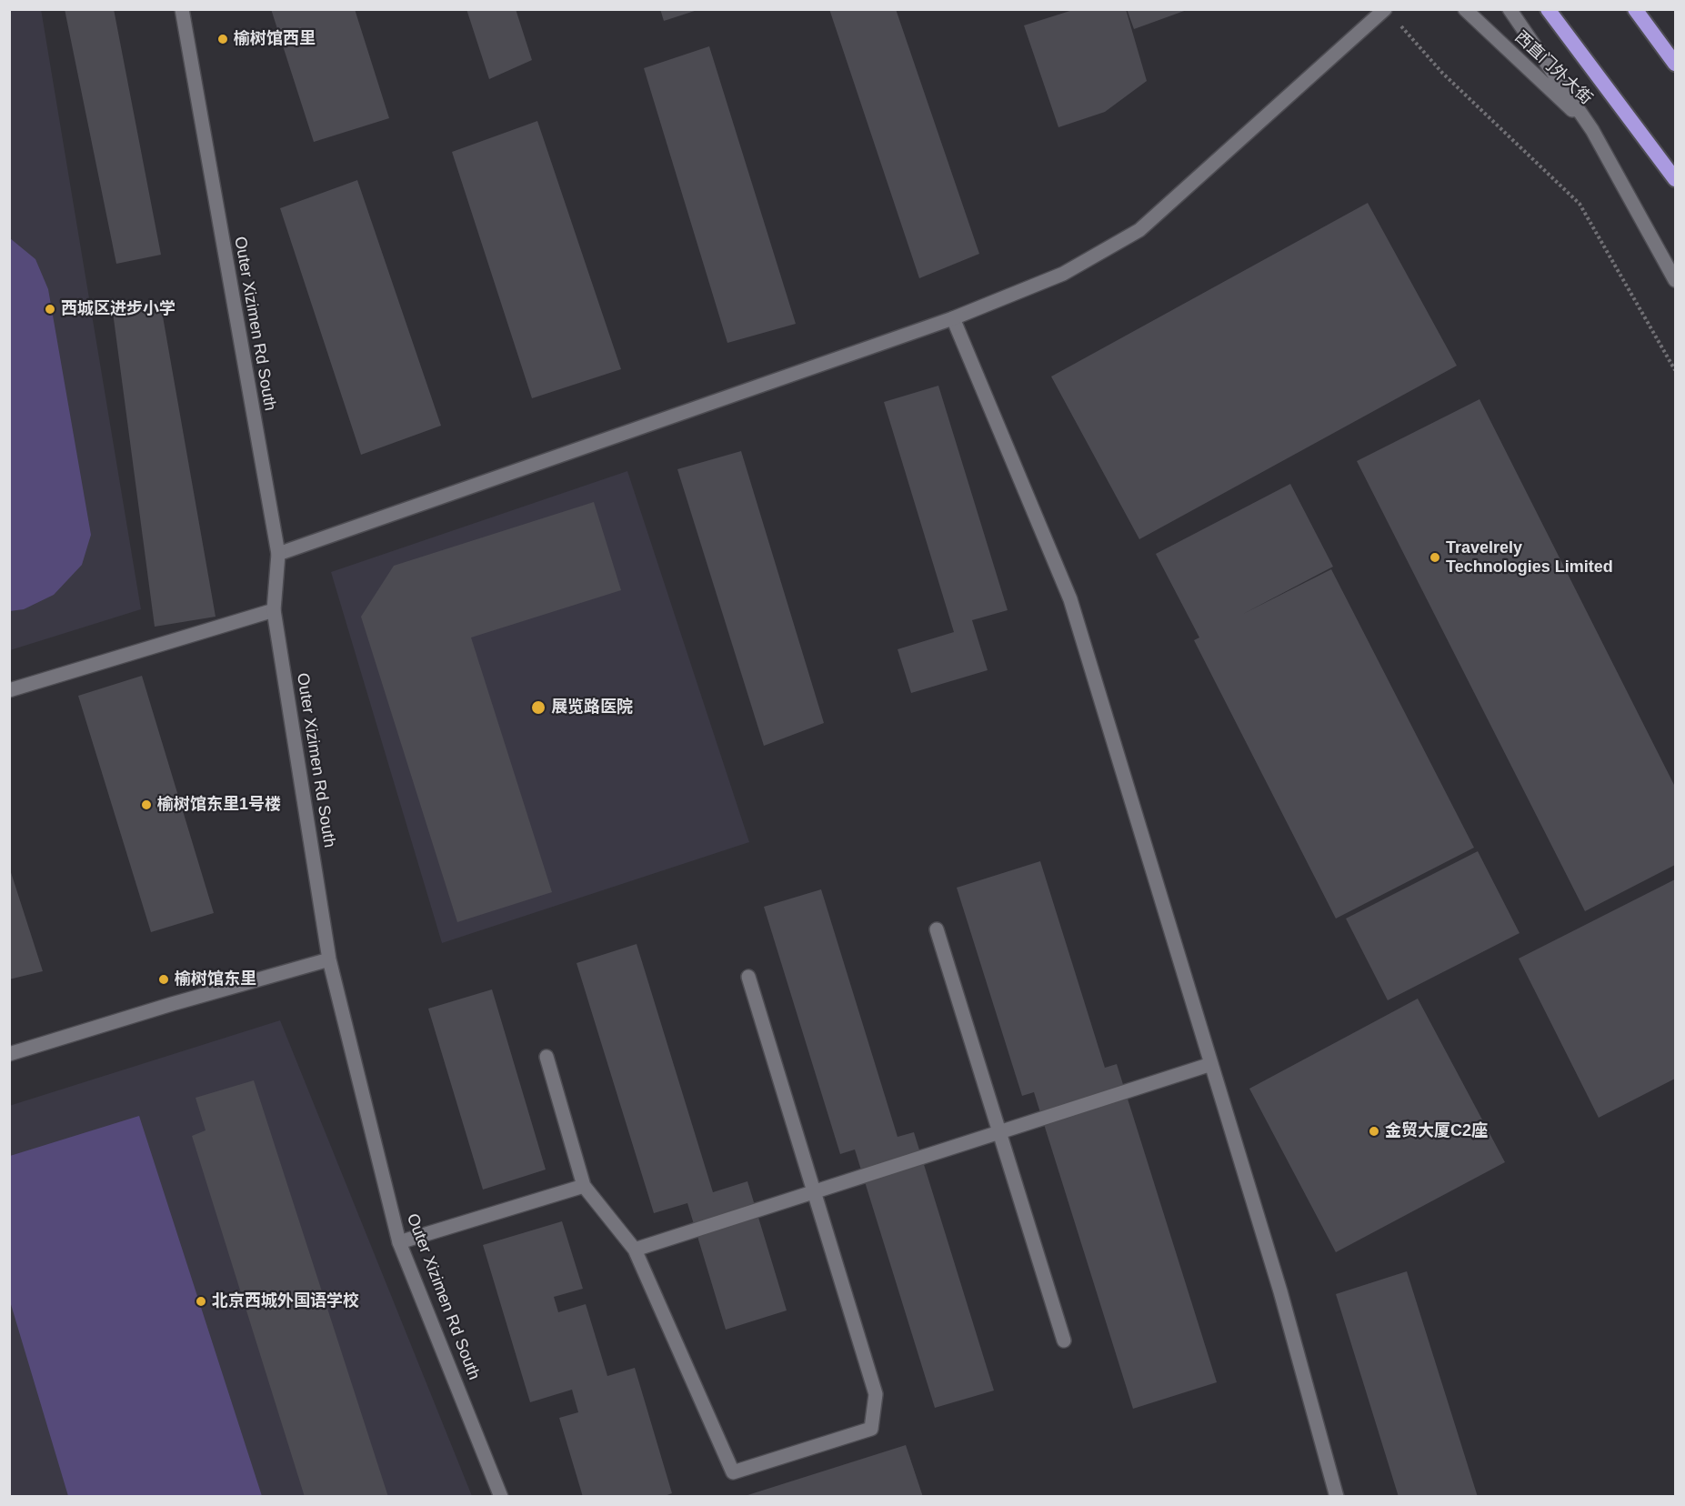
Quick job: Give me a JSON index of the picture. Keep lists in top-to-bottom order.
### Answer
{
  "streets": {
    "street": ["西直门外大街", "Outer Xizimen Rd South"]
  },
  "places": [
    "榆树馆西里",
    "西城区进步小学",
    "Travelrely Technologies Limited",
    "展览路医院",
    "榆树馆东里1号楼",
    "榆树馆东里",
    "金贸大厦C2座",
    "北京西城外国语学校"
  ]
}
